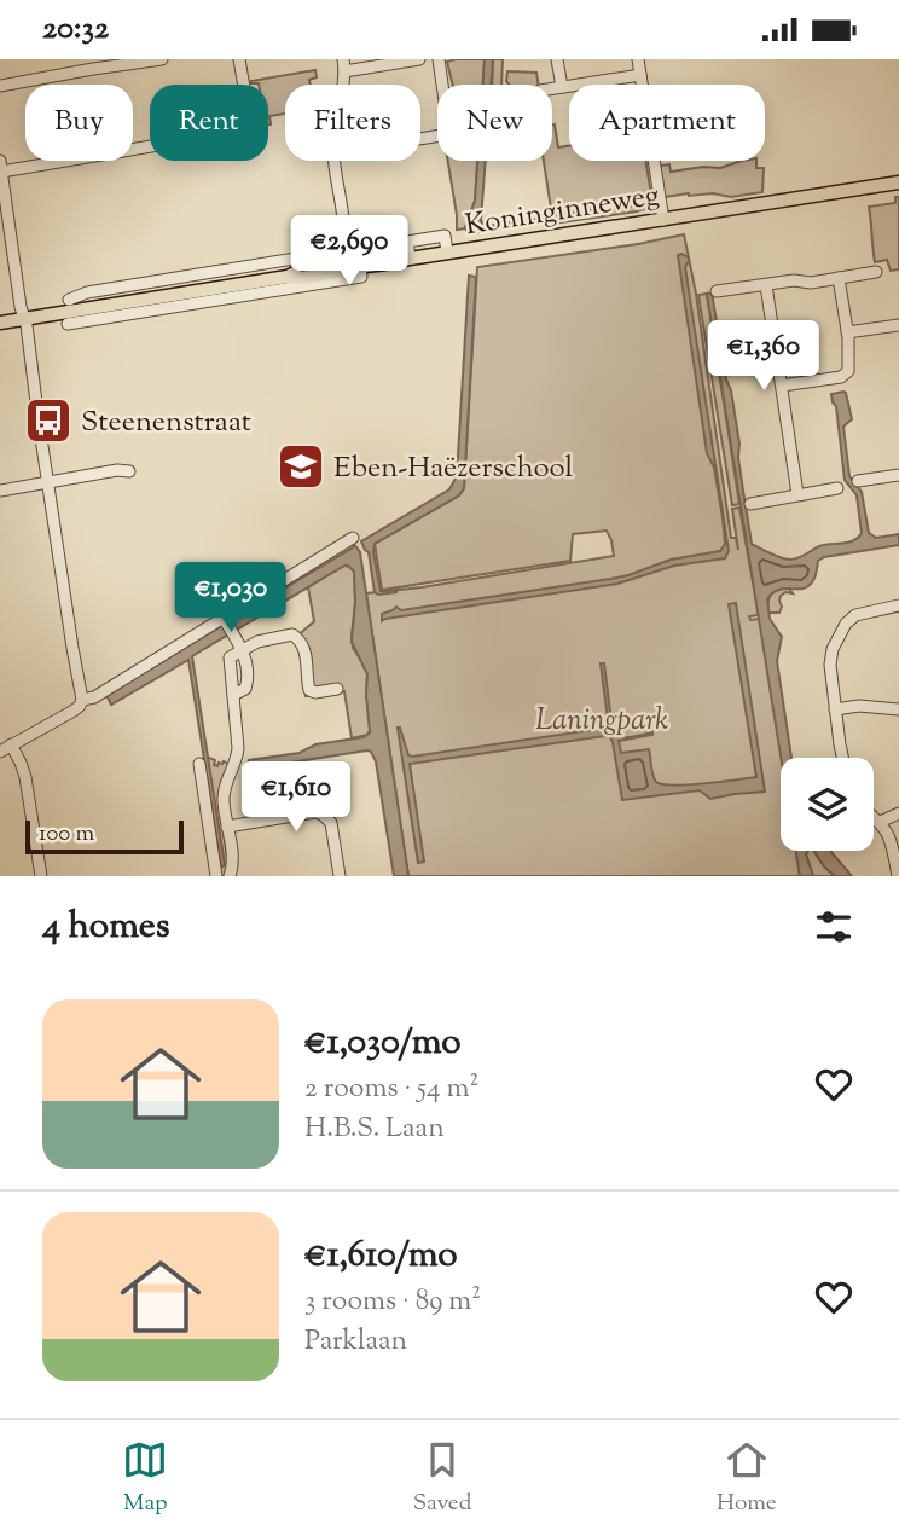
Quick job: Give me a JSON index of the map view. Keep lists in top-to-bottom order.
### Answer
{
  "streets": {
    "main road": ["Koninginneweg"]
  },
  "parks": ["Laningpark"],
  "places": {
    "bus stop": ["Steenenstraat"],
    "school or university": ["Eben-Haëzerschool"]
  },
  "scale_bar": "100 m",
  "page": {
    "status": "20:32",
    "chip": [
      "Buy",
      "Rent",
      "Filters",
      "New",
      "Apartment"
    ],
    "price": [
      "€2,690",
      "€1,360",
      "€1,030",
      "€1,610"
    ],
    "scale": "100 m",
    "heading": "4 homes",
    "list": [
      {
        "name": "€1,030/mo",
        "note": "2 rooms · 54 m² · H.B.S. Laan"
      },
      {
        "name": "€1,610/mo",
        "note": "3 rooms · 89 m² · Parklaan"
      }
    ],
    "tabs": ["Map", "Saved", "Home"]
  }
}
